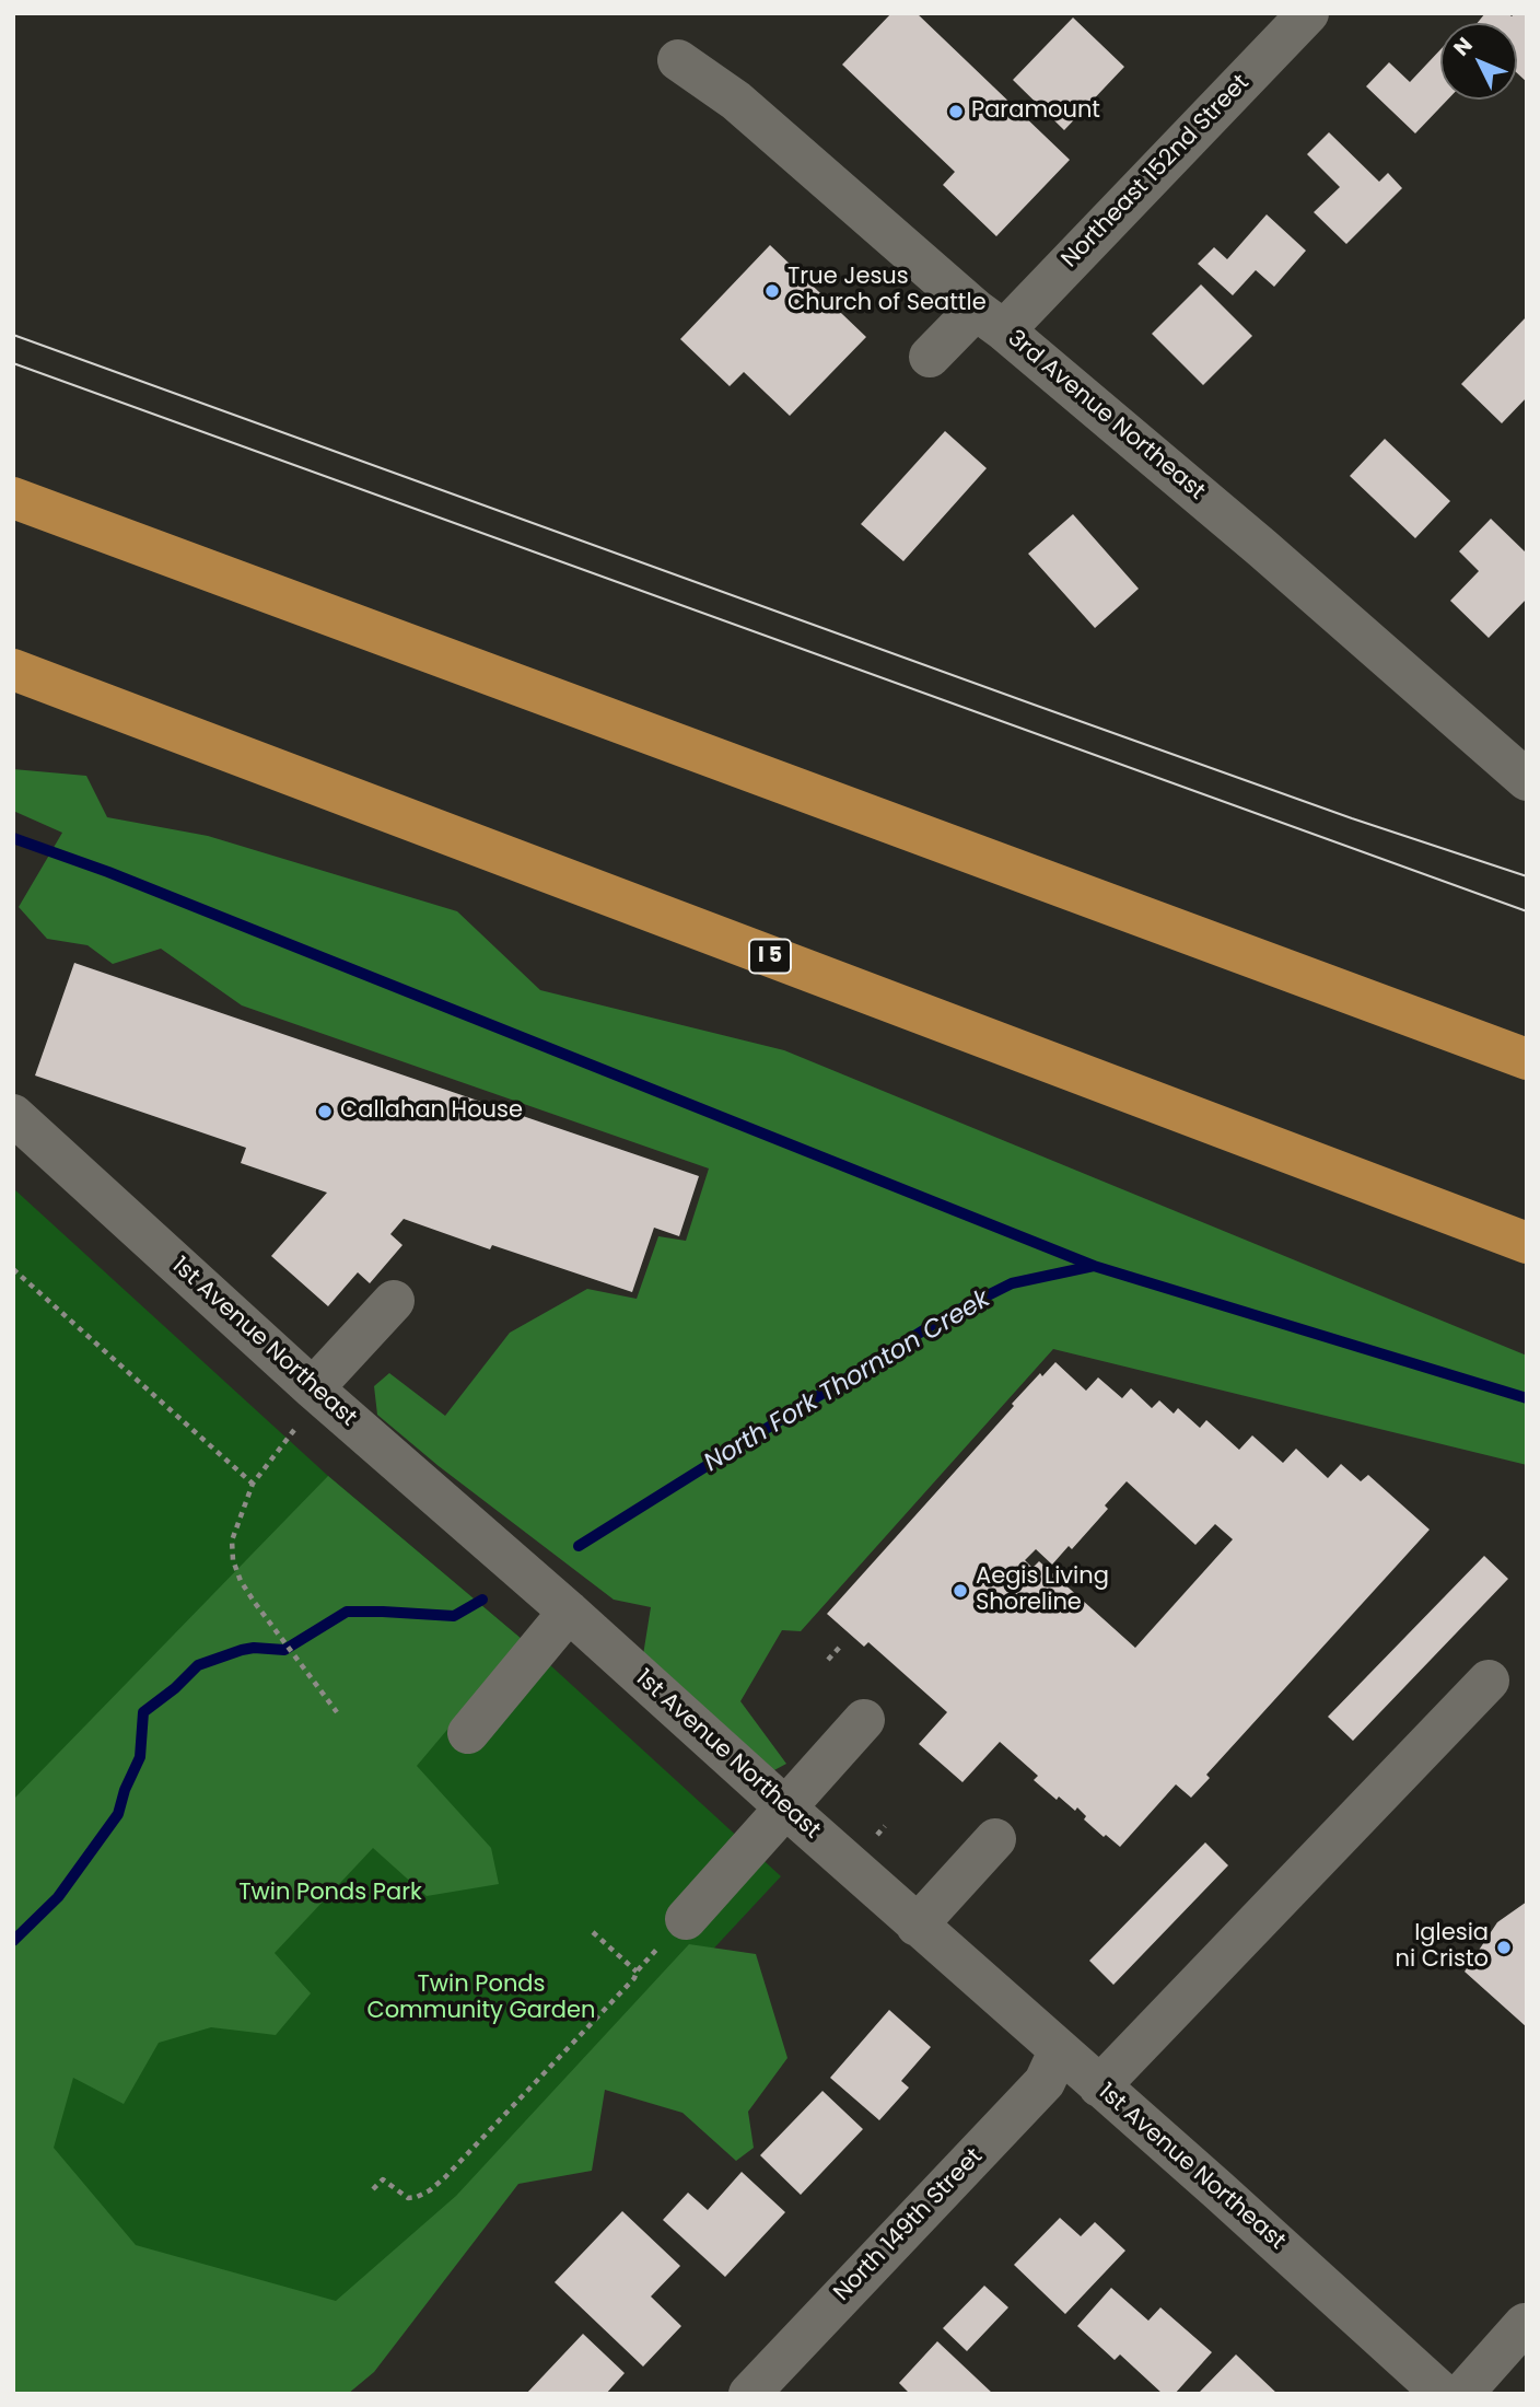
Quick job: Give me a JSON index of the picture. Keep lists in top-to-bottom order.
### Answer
{
  "streets": {
    "highway": ["I 5"],
    "street": [
      "Northeast 152nd Street",
      "3rd Avenue Northeast",
      "1st Avenue Northeast",
      "North 149th Street"
    ]
  },
  "crossings": [
    ["Northeast 152nd Street", "3rd Avenue Northeast"],
    ["1st Avenue Northeast", "North 149th Street"]
  ],
  "water": ["North Fork Thornton Creek"],
  "parks": ["Twin Ponds Park", "Twin Ponds Community Garden"],
  "places": [
    "Paramount",
    "True Jesus Church of Seattle",
    "Callahan House",
    "Aegis Living Shoreline",
    "Iglesia ni Cristo"
  ],
  "north": "top left"
}
